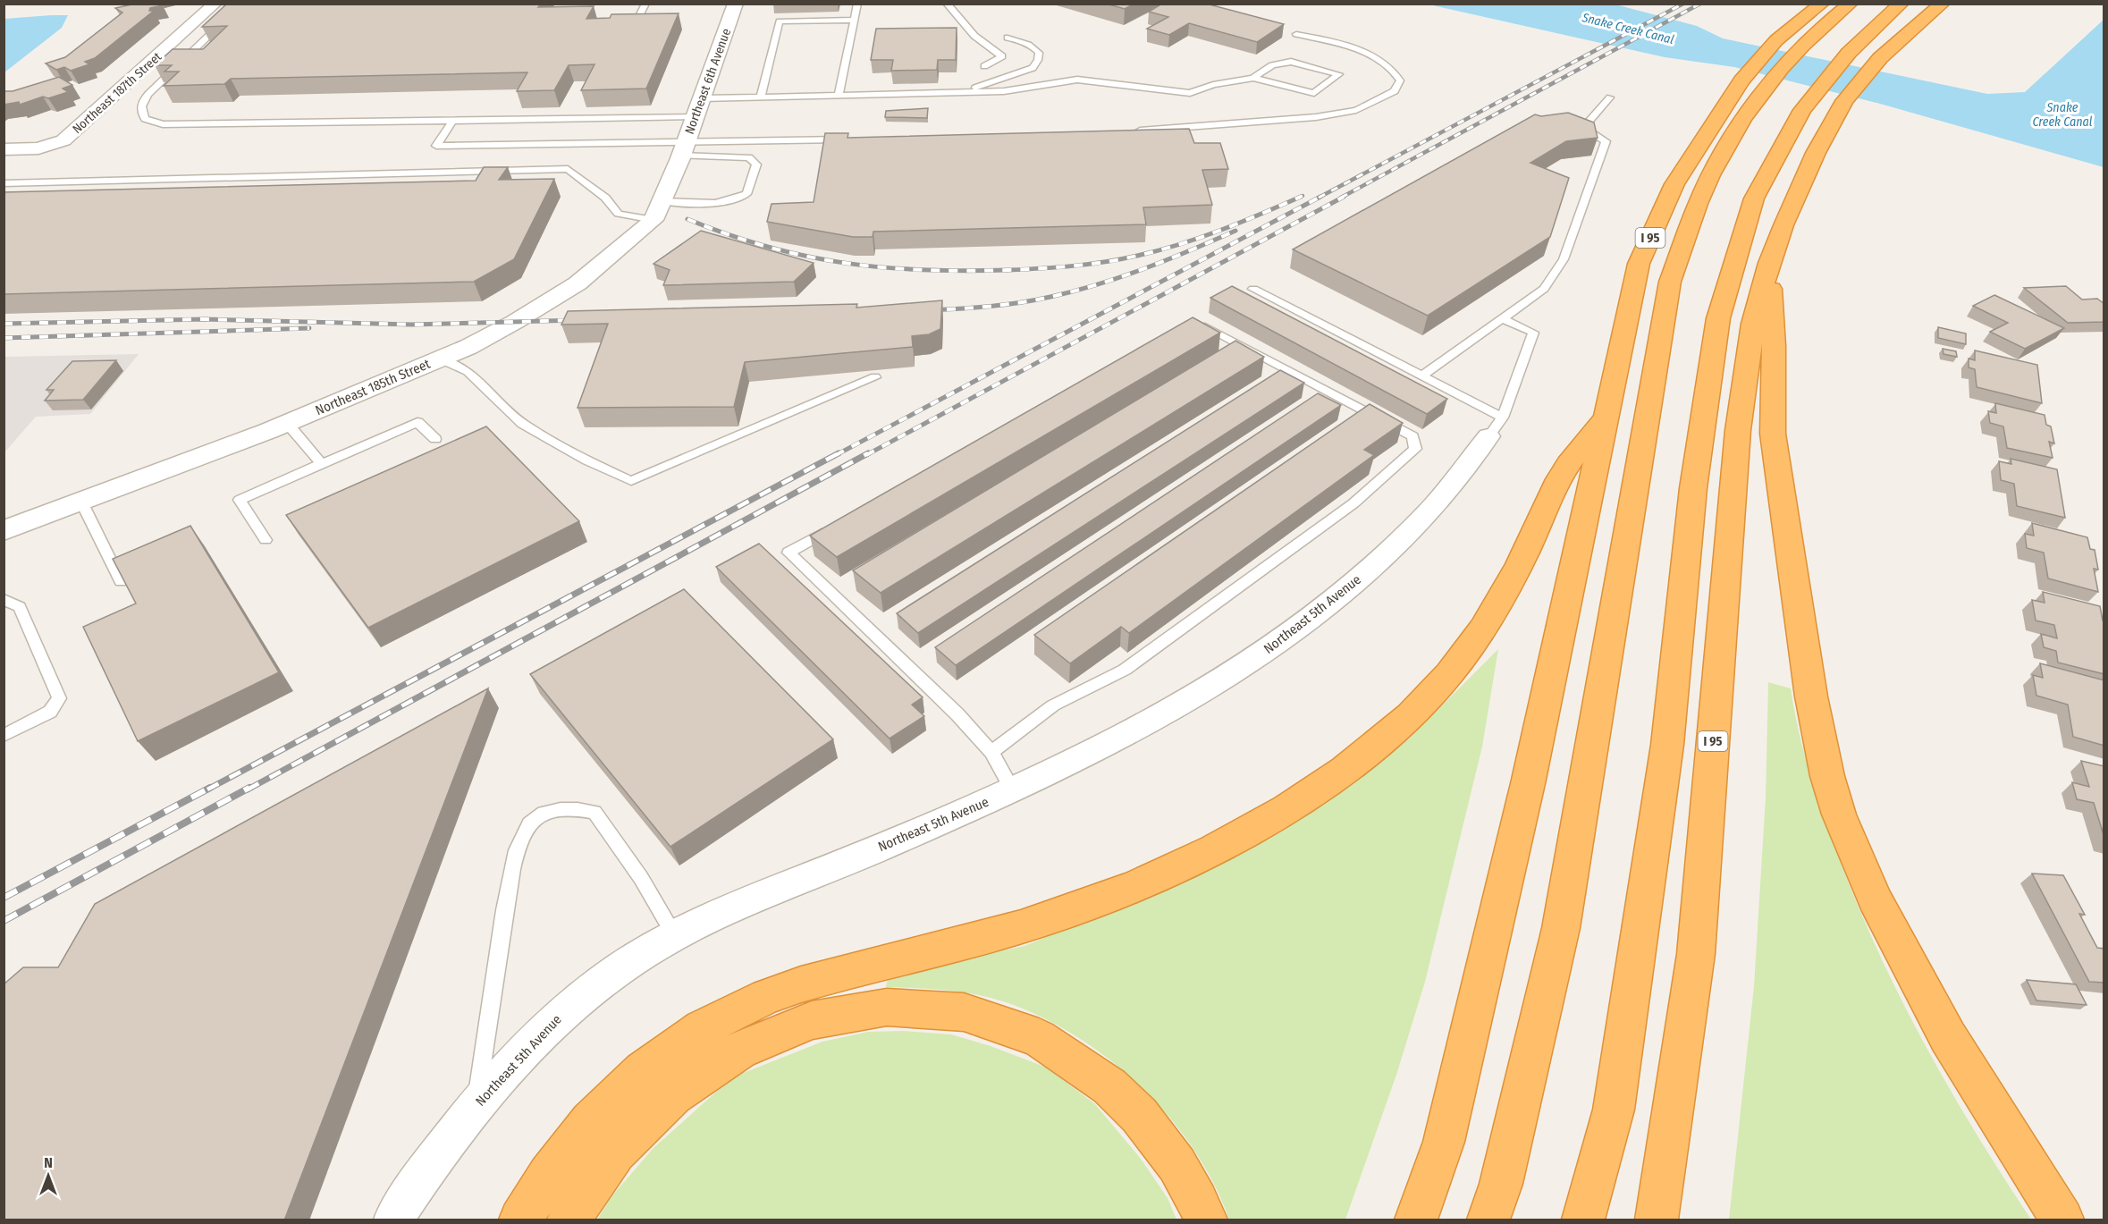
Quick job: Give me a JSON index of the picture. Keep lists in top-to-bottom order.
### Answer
{
  "streets": {
    "highway": ["I 95"],
    "street": [
      "Northeast 6th Avenue",
      "Northeast 187th Street",
      "Northeast 185th Street",
      "Northeast 5th Avenue"
    ]
  },
  "crossings": [
    ["Northeast 6th Avenue", "Northeast 185th Street"]
  ],
  "water": ["Snake Creek Canal"],
  "north": "top"
}
